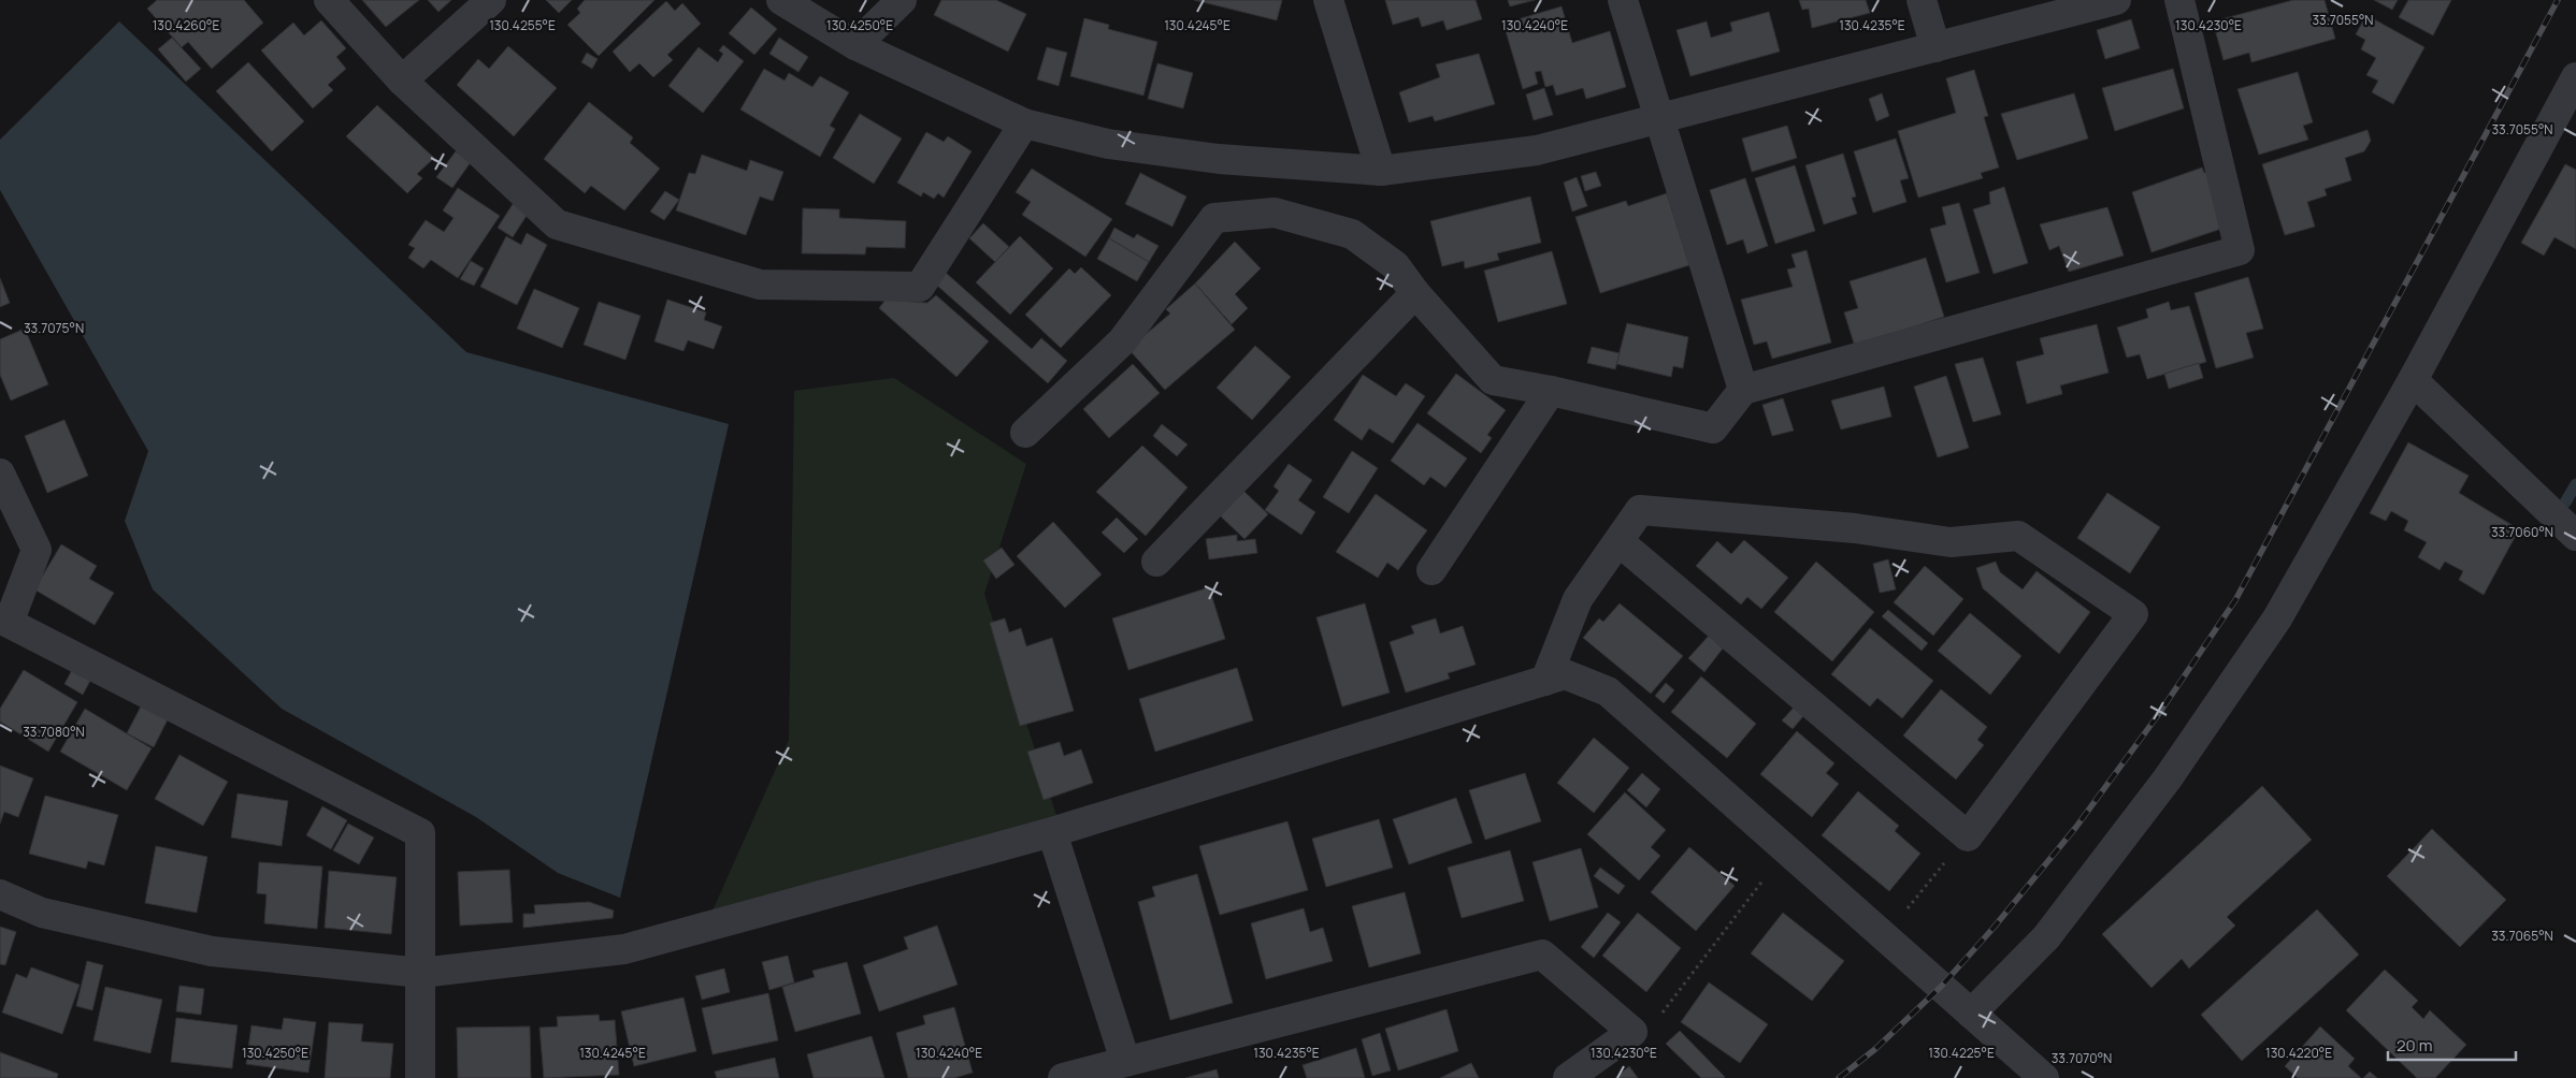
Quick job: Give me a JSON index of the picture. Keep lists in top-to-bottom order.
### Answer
{
  "scale_bar": "20 m",
  "coordinates": [
    "33.7055°N",
    "130.4260°E",
    "130.4255°E",
    "130.4250°E",
    "130.4245°E",
    "130.4240°E",
    "130.4235°E",
    "130.4230°E",
    "33.7075°N",
    "33.7060°N",
    "33.7080°N",
    "33.7065°N",
    "130.4225°E",
    "130.4220°E",
    "33.7070°N"
  ]
}
